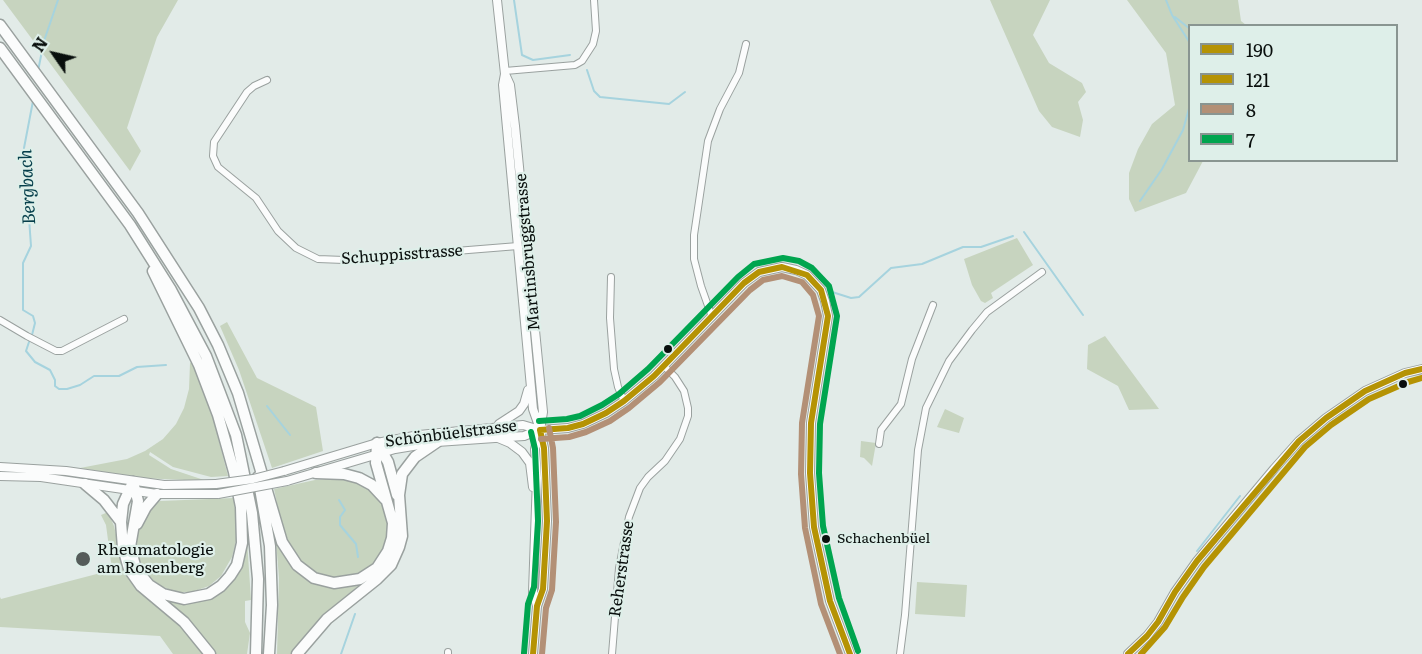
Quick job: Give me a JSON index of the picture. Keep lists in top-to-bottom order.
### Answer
{
  "streets": {
    "main road": ["Martinsbruggstrasse", "Schönbüelstrasse"],
    "street": ["Schuppisstrasse", "Reherstrasse"]
  },
  "crossings": [
    ["Martinsbruggstrasse", "Schuppisstrasse"],
    ["Martinsbruggstrasse", "Schönbüelstrasse"]
  ],
  "water": ["Bergbach"],
  "places": ["Schachenbüel", "Rheumatologie am Rosenberg"],
  "lines": [
    "transit line 7",
    "transit line 190",
    "transit line 8",
    "transit line 121"
  ],
  "legend": [
    "190",
    "121",
    "8",
    "7"
  ],
  "north": "top left"
}
